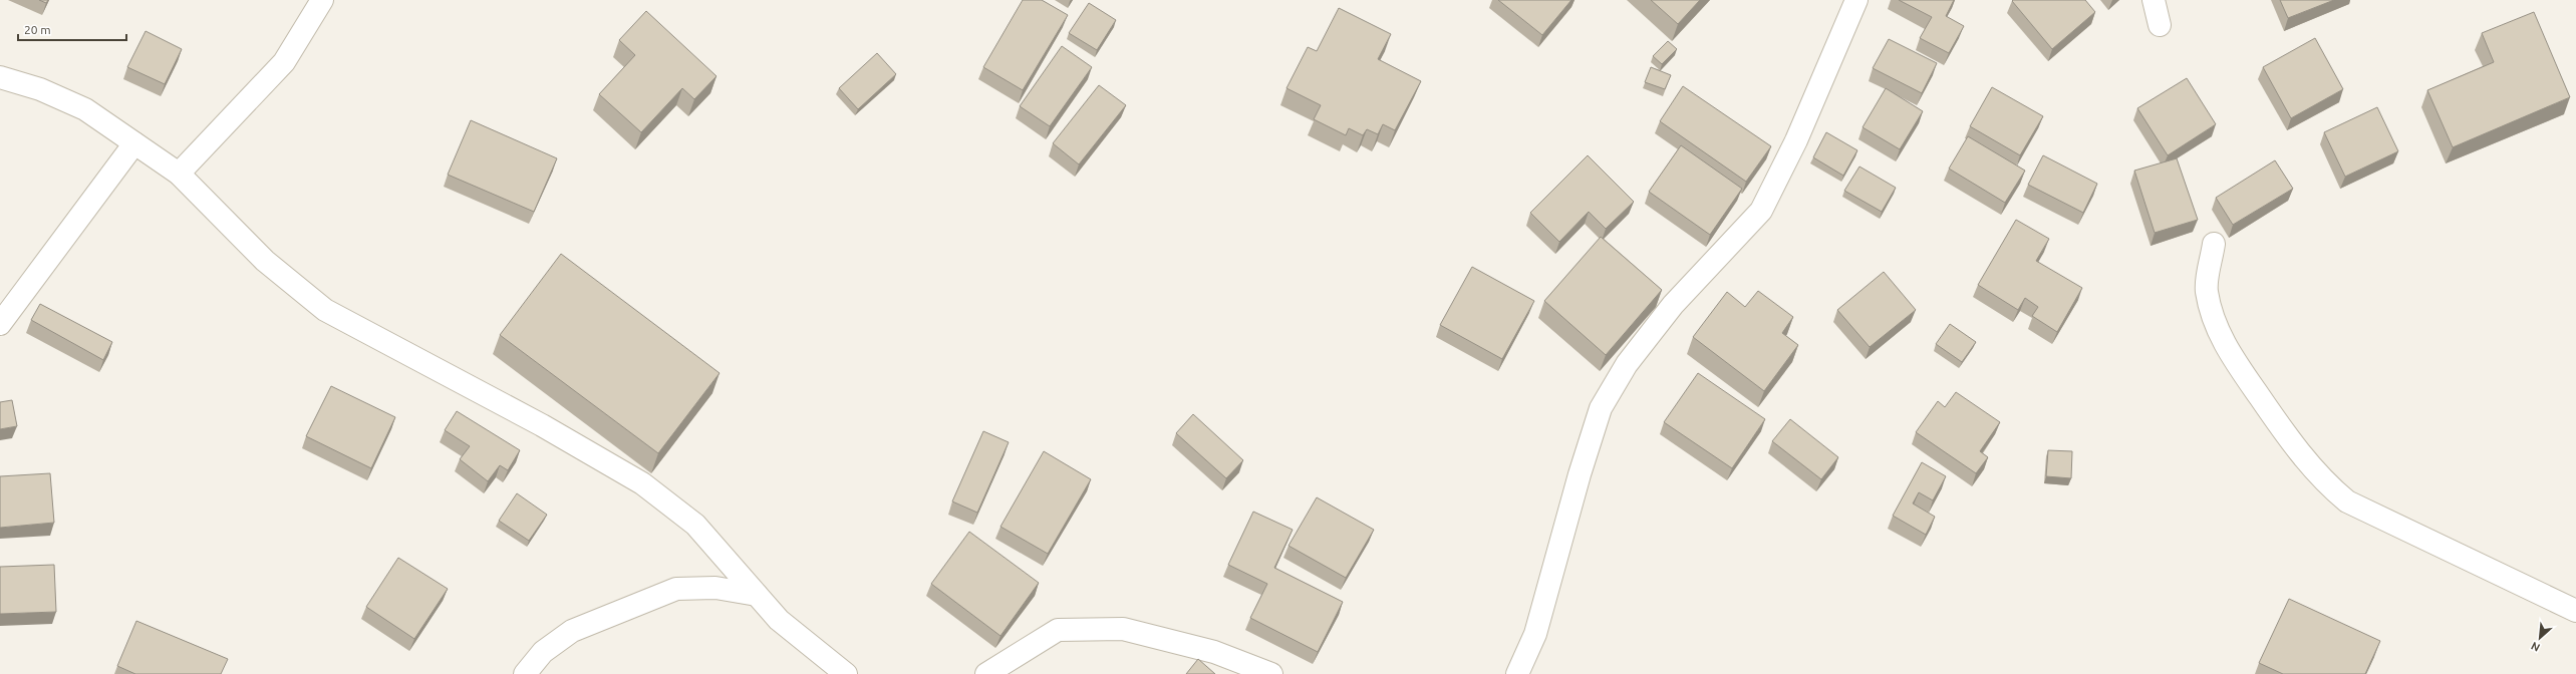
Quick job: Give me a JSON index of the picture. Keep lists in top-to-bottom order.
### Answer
{
  "scale_bar": "20 m",
  "north": "bottom left"
}
